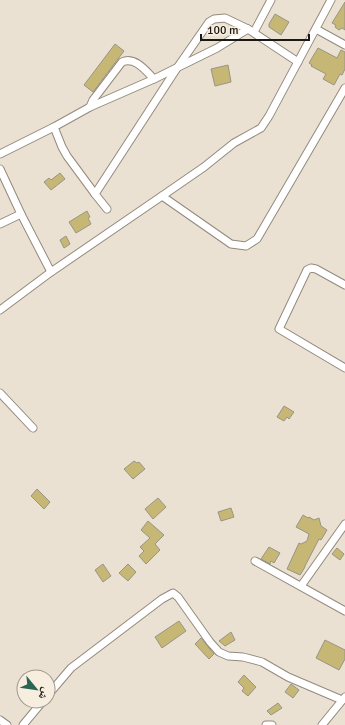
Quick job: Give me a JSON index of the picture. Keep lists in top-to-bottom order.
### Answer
{
  "scale_bar": "100 m",
  "north": "bottom right"
}
